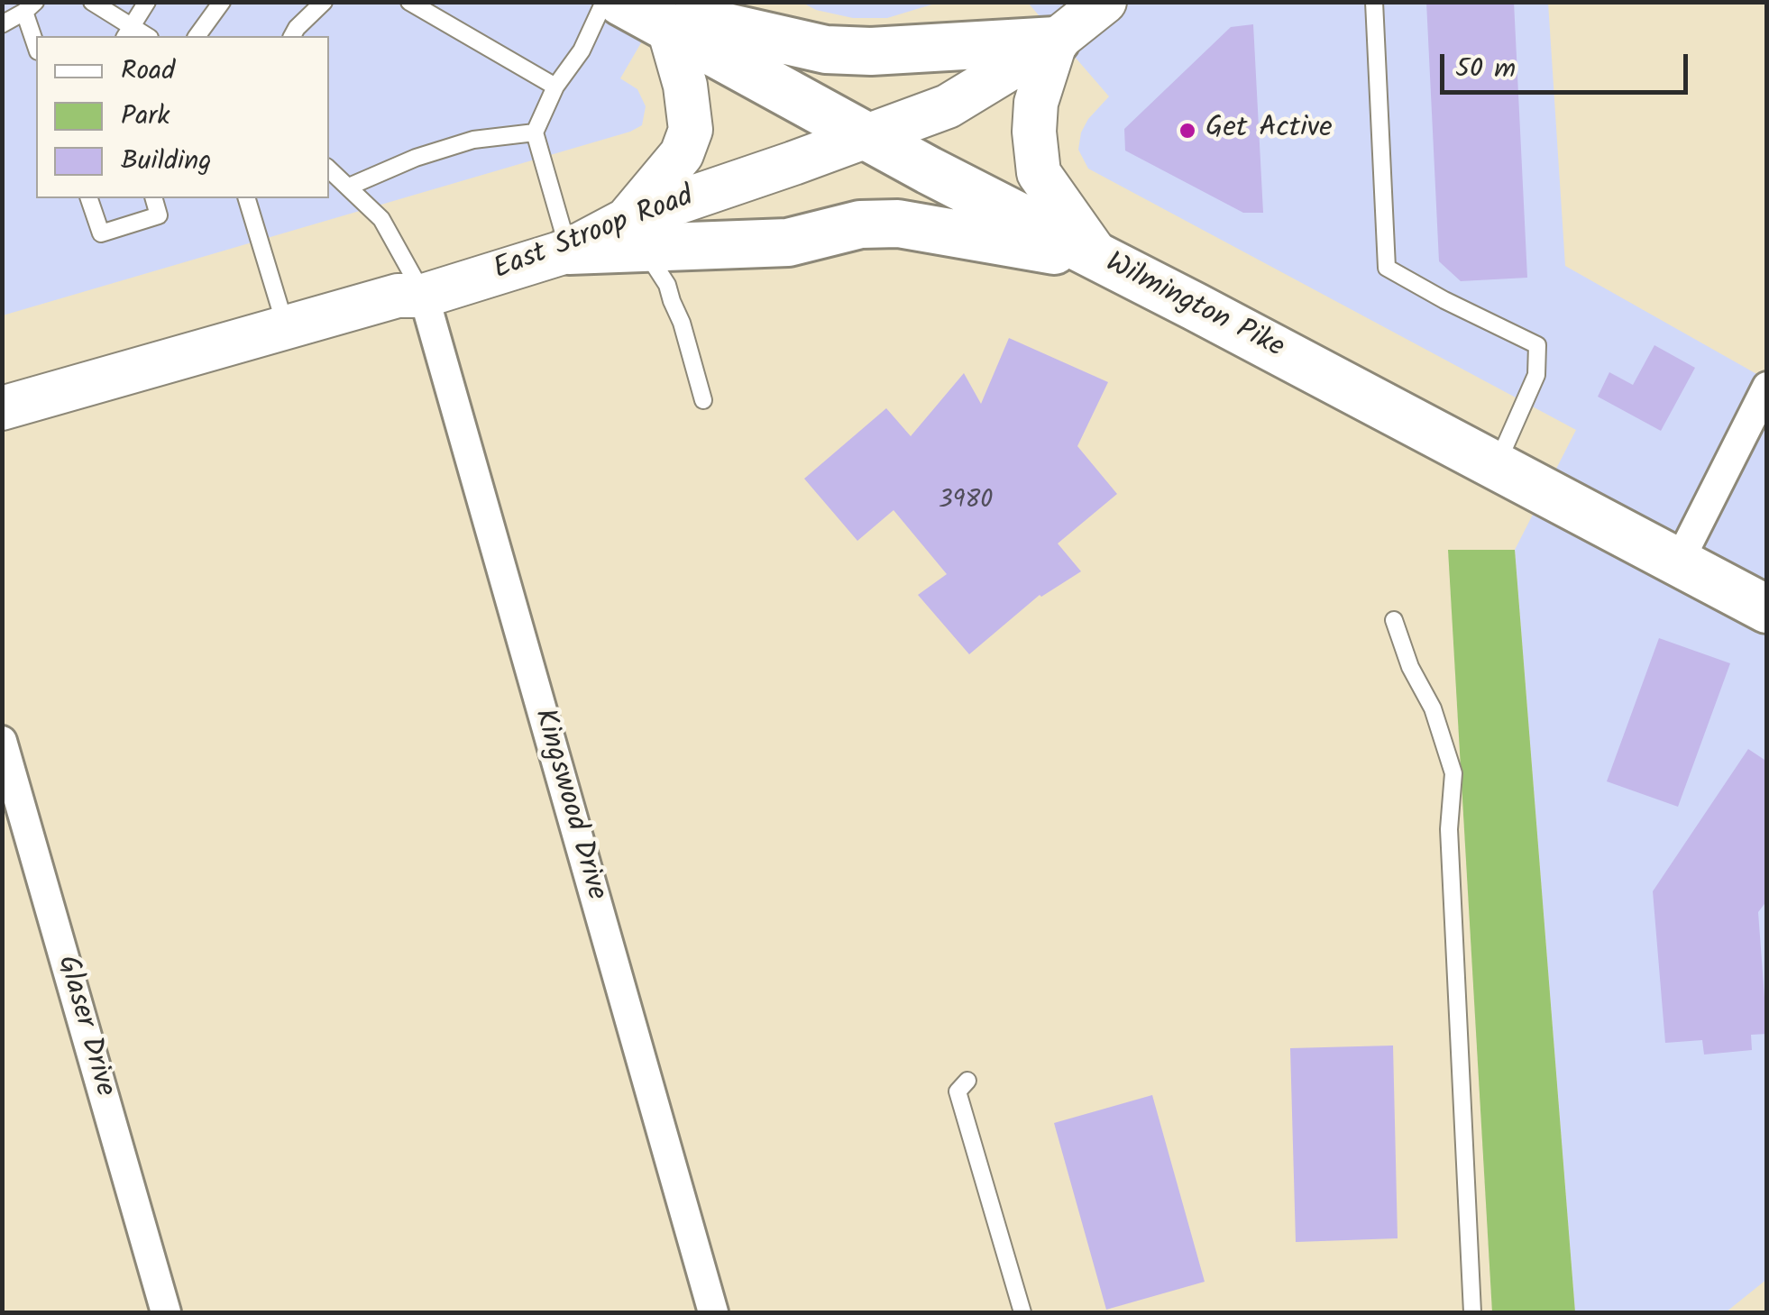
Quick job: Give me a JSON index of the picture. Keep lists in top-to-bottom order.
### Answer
{
  "streets": {
    "main road": ["East Stroop Road", "Wilmington Pike"],
    "street": ["Kingswood Drive", "Glaser Drive"]
  },
  "crossings": [
    ["East Stroop Road", "Wilmington Pike"],
    ["East Stroop Road", "Kingswood Drive"]
  ],
  "places": ["Get Active"],
  "house_numbers": ["3980"],
  "legend": ["Road", "Park", "Building"],
  "scale_bar": "50 m"
}
